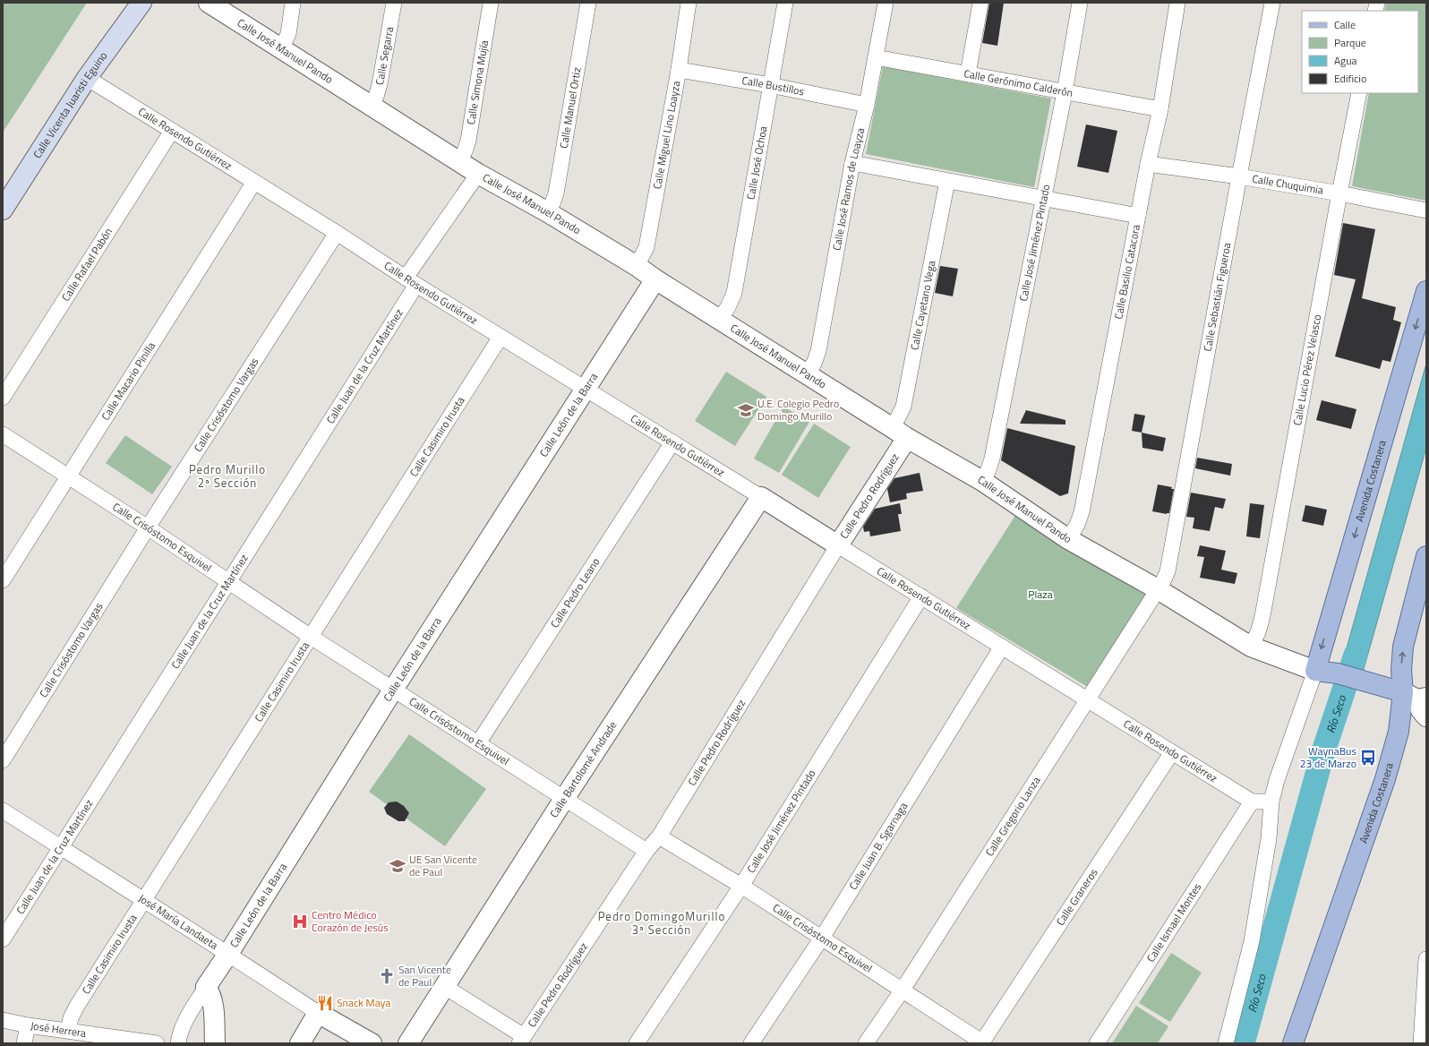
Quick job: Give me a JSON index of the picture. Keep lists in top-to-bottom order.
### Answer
{
  "streets": {
    "main road": ["Calle José Manuel Pando", "Calle Vicenta Juaristi Eguino", "Avenida Costanera"],
    "street": [
      "Calle Segarra",
      "Calle Simona Mujía",
      "Calle Gerónimo Calderón",
      "Calle Bustillos",
      "Calle Manuel Ortiz",
      "Calle Miguel Lino Loayza",
      "Calle Rosendo Gutiérrez",
      "Calle José Ochoa",
      "Calle Chuquimia",
      "Calle José Ramos de Loayza",
      "Calle José Jiménez Pintado",
      "Calle Rafael Pabón",
      "Calle Basilio Catacora",
      "Calle Sebastián Figueroa",
      "Calle Cayetano Vega",
      "Calle Juan de la Cruz Martínez",
      "Calle Lucio Pérez Velasco",
      "Calle Macario Pinilla",
      "Calle Crisóstomo Vargas",
      "Calle León de la Barra",
      "Calle Casimiro Irusta",
      "Calle Pedro Rodríguez",
      "Calle Crisóstomo Esquivel",
      "Calle Pedro Leano",
      "Calle Bartolomé Andrade",
      "Calle Gregorio Lanza",
      "Calle Juan B. Sgarnaga",
      "Calle Graneros",
      "José María Landaeta",
      "Calle Ismael Montes",
      "José Herrera"
    ]
  },
  "crossings": [
    ["Calle José Manuel Pando", "Calle Segarra"],
    ["Calle José Manuel Pando", "Calle Simona Mujía"],
    ["Calle José Manuel Pando", "Calle Manuel Ortiz"],
    ["Calle José Manuel Pando", "Calle Miguel Lino Loayza"],
    ["Calle José Manuel Pando", "Calle José Ochoa"],
    ["Calle José Manuel Pando", "Calle José Ramos de Loayza"],
    ["Calle José Manuel Pando", "Calle José Jiménez Pintado"],
    ["Calle José Manuel Pando", "Calle Basilio Catacora"],
    ["Calle José Manuel Pando", "Calle Sebastián Figueroa"],
    ["Calle José Manuel Pando", "Calle Cayetano Vega"],
    ["Calle José Manuel Pando", "Calle Juan de la Cruz Martínez"],
    ["Calle José Manuel Pando", "Calle Lucio Pérez Velasco"],
    ["Calle José Manuel Pando", "Calle León de la Barra"],
    ["Calle José Manuel Pando", "Avenida Costanera"],
    ["Calle José Manuel Pando", "Calle Pedro Rodríguez"],
    ["Calle José Manuel Pando", "Calle Gregorio Lanza"],
    ["Calle Gerónimo Calderón", "Calle José Ramos de Loayza"],
    ["Calle Gerónimo Calderón", "Calle José Jiménez Pintado"],
    ["Calle Gerónimo Calderón", "Calle Basilio Catacora"],
    ["Calle Bustillos", "Calle Miguel Lino Loayza"],
    ["Calle Bustillos", "Calle José Ochoa"],
    ["Calle Bustillos", "Calle José Ramos de Loayza"],
    ["Calle Vicenta Juaristi Eguino", "Calle Rosendo Gutiérrez"],
    ["Calle Rosendo Gutiérrez", "Calle José Jiménez Pintado"],
    ["Calle Rosendo Gutiérrez", "Calle Rafael Pabón"],
    ["Calle Rosendo Gutiérrez", "Calle Juan de la Cruz Martínez"],
    ["Calle Rosendo Gutiérrez", "Calle Macario Pinilla"],
    ["Calle Rosendo Gutiérrez", "Calle Crisóstomo Vargas"],
    ["Calle Rosendo Gutiérrez", "Calle León de la Barra"],
    ["Calle Rosendo Gutiérrez", "Calle Casimiro Irusta"],
    ["Calle Rosendo Gutiérrez", "Calle Pedro Rodríguez"],
    ["Calle Rosendo Gutiérrez", "Calle Pedro Leano"],
    ["Calle Rosendo Gutiérrez", "Calle Bartolomé Andrade"],
    ["Calle Rosendo Gutiérrez", "Calle Gregorio Lanza"],
    ["Calle Rosendo Gutiérrez", "Calle Juan B. Sgarnaga"],
    ["Calle Rosendo Gutiérrez", "Calle Graneros"],
    ["Calle Rosendo Gutiérrez", "Calle Ismael Montes"],
    ["Calle Chuquimia", "Calle Basilio Catacora"],
    ["Calle Chuquimia", "Calle Sebastián Figueroa"],
    ["Calle Chuquimia", "Calle Lucio Pérez Velasco"],
    ["Calle José Jiménez Pintado", "Calle Crisóstomo Esquivel"],
    ["Calle Sebastián Figueroa", "Calle Gregorio Lanza"],
    ["Calle Cayetano Vega", "Calle Pedro Rodríguez"],
    ["Calle Juan de la Cruz Martínez", "Calle Crisóstomo Esquivel"],
    ["Calle Juan de la Cruz Martínez", "José María Landaeta"],
    ["Calle Macario Pinilla", "Calle Crisóstomo Esquivel"],
    ["Calle Crisóstomo Vargas", "Calle Crisóstomo Esquivel"],
    ["Calle León de la Barra", "Calle Crisóstomo Esquivel"],
    ["Calle León de la Barra", "José María Landaeta"],
    ["Calle Casimiro Irusta", "Calle Crisóstomo Esquivel"],
    ["Calle Casimiro Irusta", "José María Landaeta"],
    ["Calle Casimiro Irusta", "José Herrera"],
    ["Calle Pedro Rodríguez", "Calle Crisóstomo Esquivel"],
    ["Calle Crisóstomo Esquivel", "Calle Pedro Leano"],
    ["Calle Crisóstomo Esquivel", "Calle Bartolomé Andrade"],
    ["Calle Crisóstomo Esquivel", "Calle Gregorio Lanza"],
    ["Calle Crisóstomo Esquivel", "Calle Juan B. Sgarnaga"],
    ["Calle Crisóstomo Esquivel", "Calle Graneros"]
  ],
  "districts": ["Pedro Murillo 2ª Sección", "Pedro DomingoMurillo 3ª Sección"],
  "water": ["Río Seco"],
  "parks": ["Plaza"],
  "places": {
    "school or university": ["U.E. Colegio Pedro Domingo Murillo", "UE San Vicente de Paul"],
    "bus stop": ["WaynaBus 23 de Marzo"],
    "hospital": ["Centro Médico Corazón de Jesús"],
    "church": ["San Vicente de Paul"],
    "restaurant": ["Snack Maya"]
  },
  "legend": [
    "Calle",
    "Parque",
    "Agua",
    "Edificio"
  ]
}
